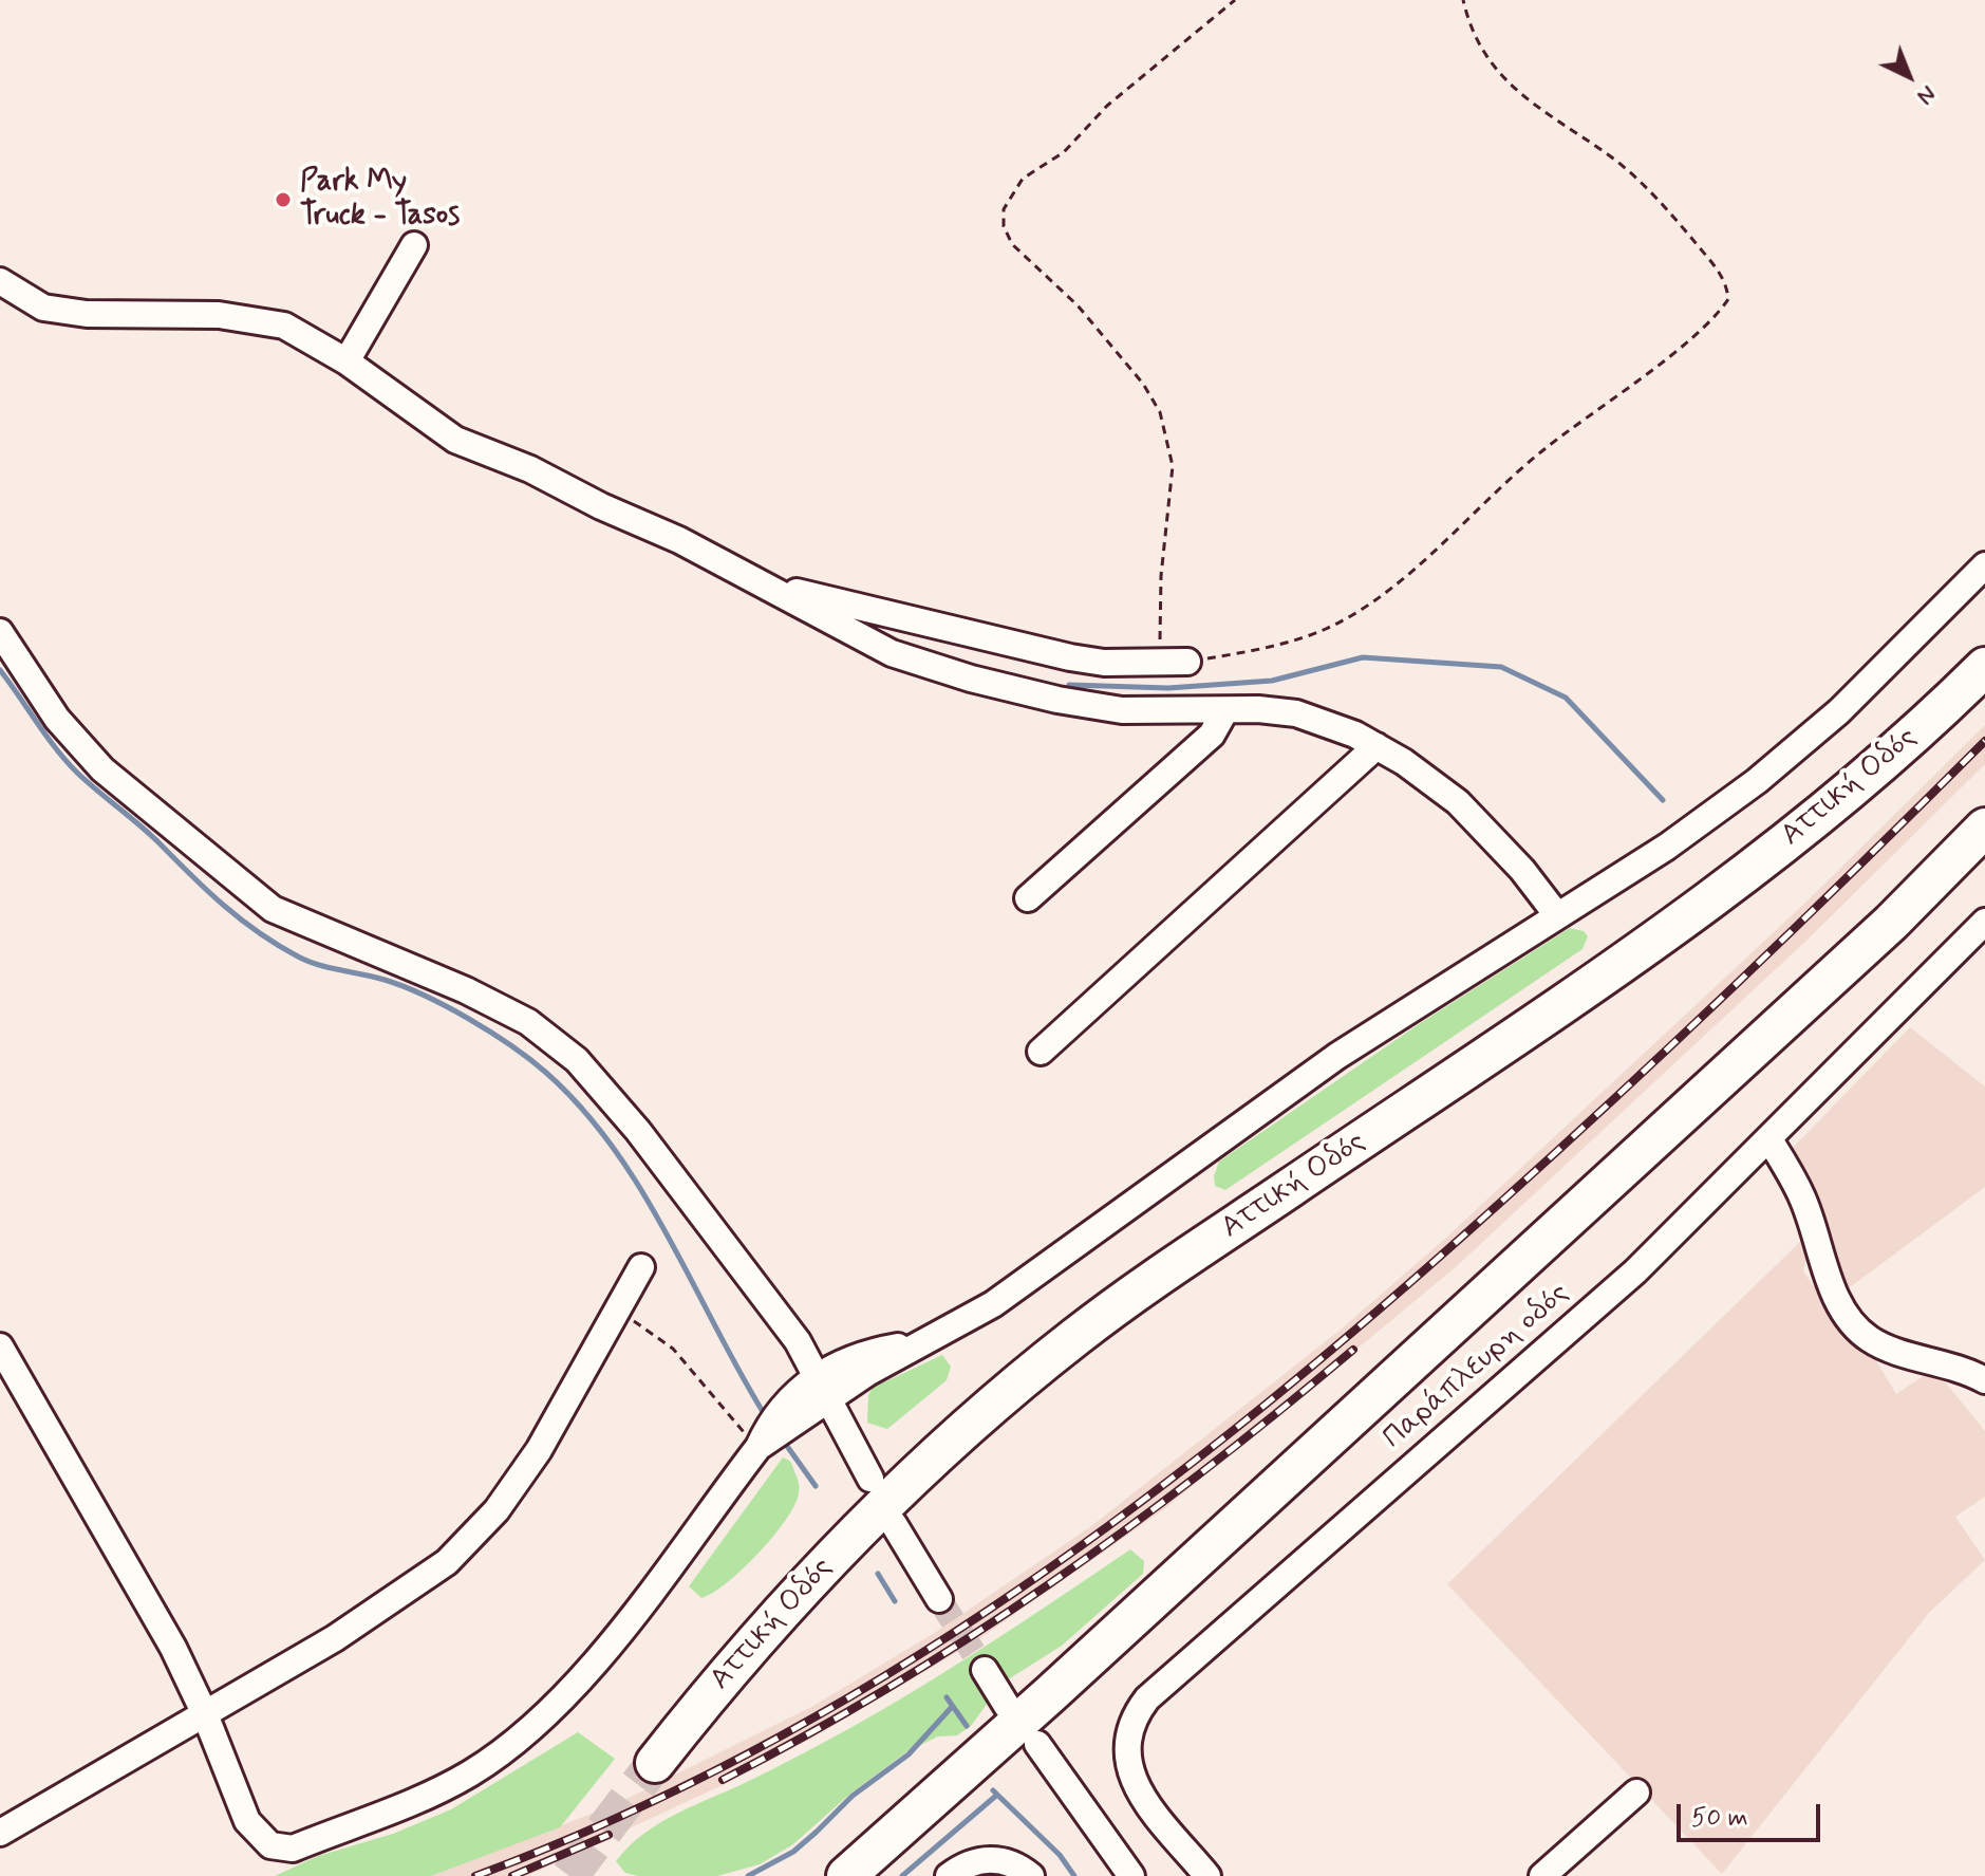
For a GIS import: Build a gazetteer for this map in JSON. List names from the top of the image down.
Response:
{
  "streets": {
    "highway": ["Αττική Οδός"],
    "street": ["Παράπλευρη οδός"]
  },
  "places": ["Park My Truck - Tasos"],
  "scale_bar": "50 m",
  "north": "bottom right"
}
